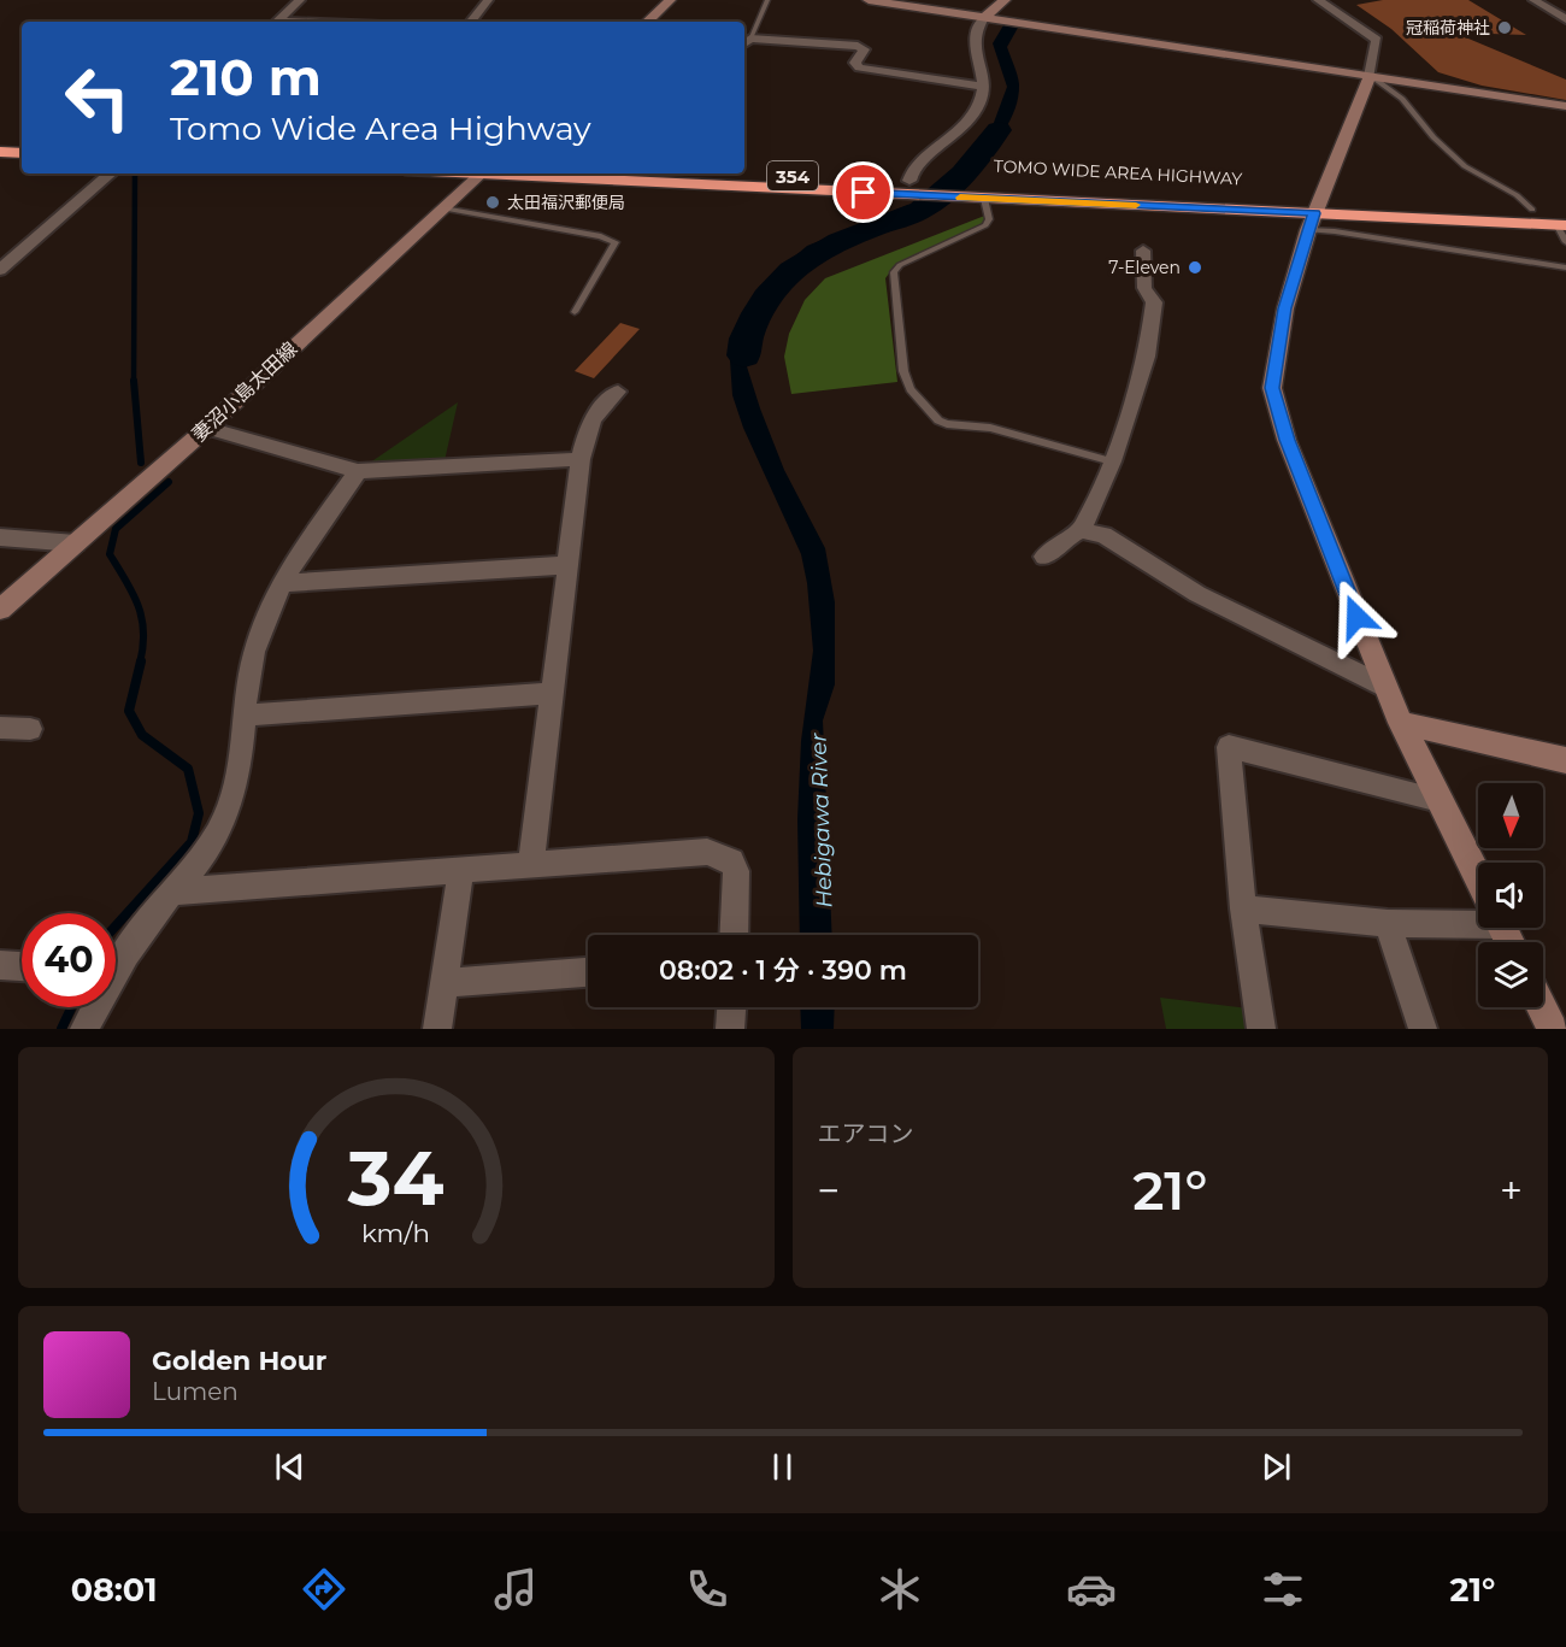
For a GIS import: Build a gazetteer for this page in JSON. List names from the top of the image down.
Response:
{
  "streets": {
    "highway": ["TOMO WIDE AREA HIGHWAY", "354"],
    "street": ["妻沼小島太田線"]
  },
  "water": ["Hebigawa River"],
  "places": ["冠稲荷神社", "太田福沢郵便局", "7-Eleven"],
  "north": "bottom",
  "page": {
    "turn": ["210 m", "Tomo Wide Area Highway"],
    "limit": "40",
    "trip": "08:02 · 1 分 · 390 m",
    "tile": "エアコン",
    "heat": ["−", "21°", "+"],
    "song": ["Golden Hour", "Lumen"],
    "tabs": ["08:01", "21°"],
    "gauge": ["34", "km/h"]
  }
}
